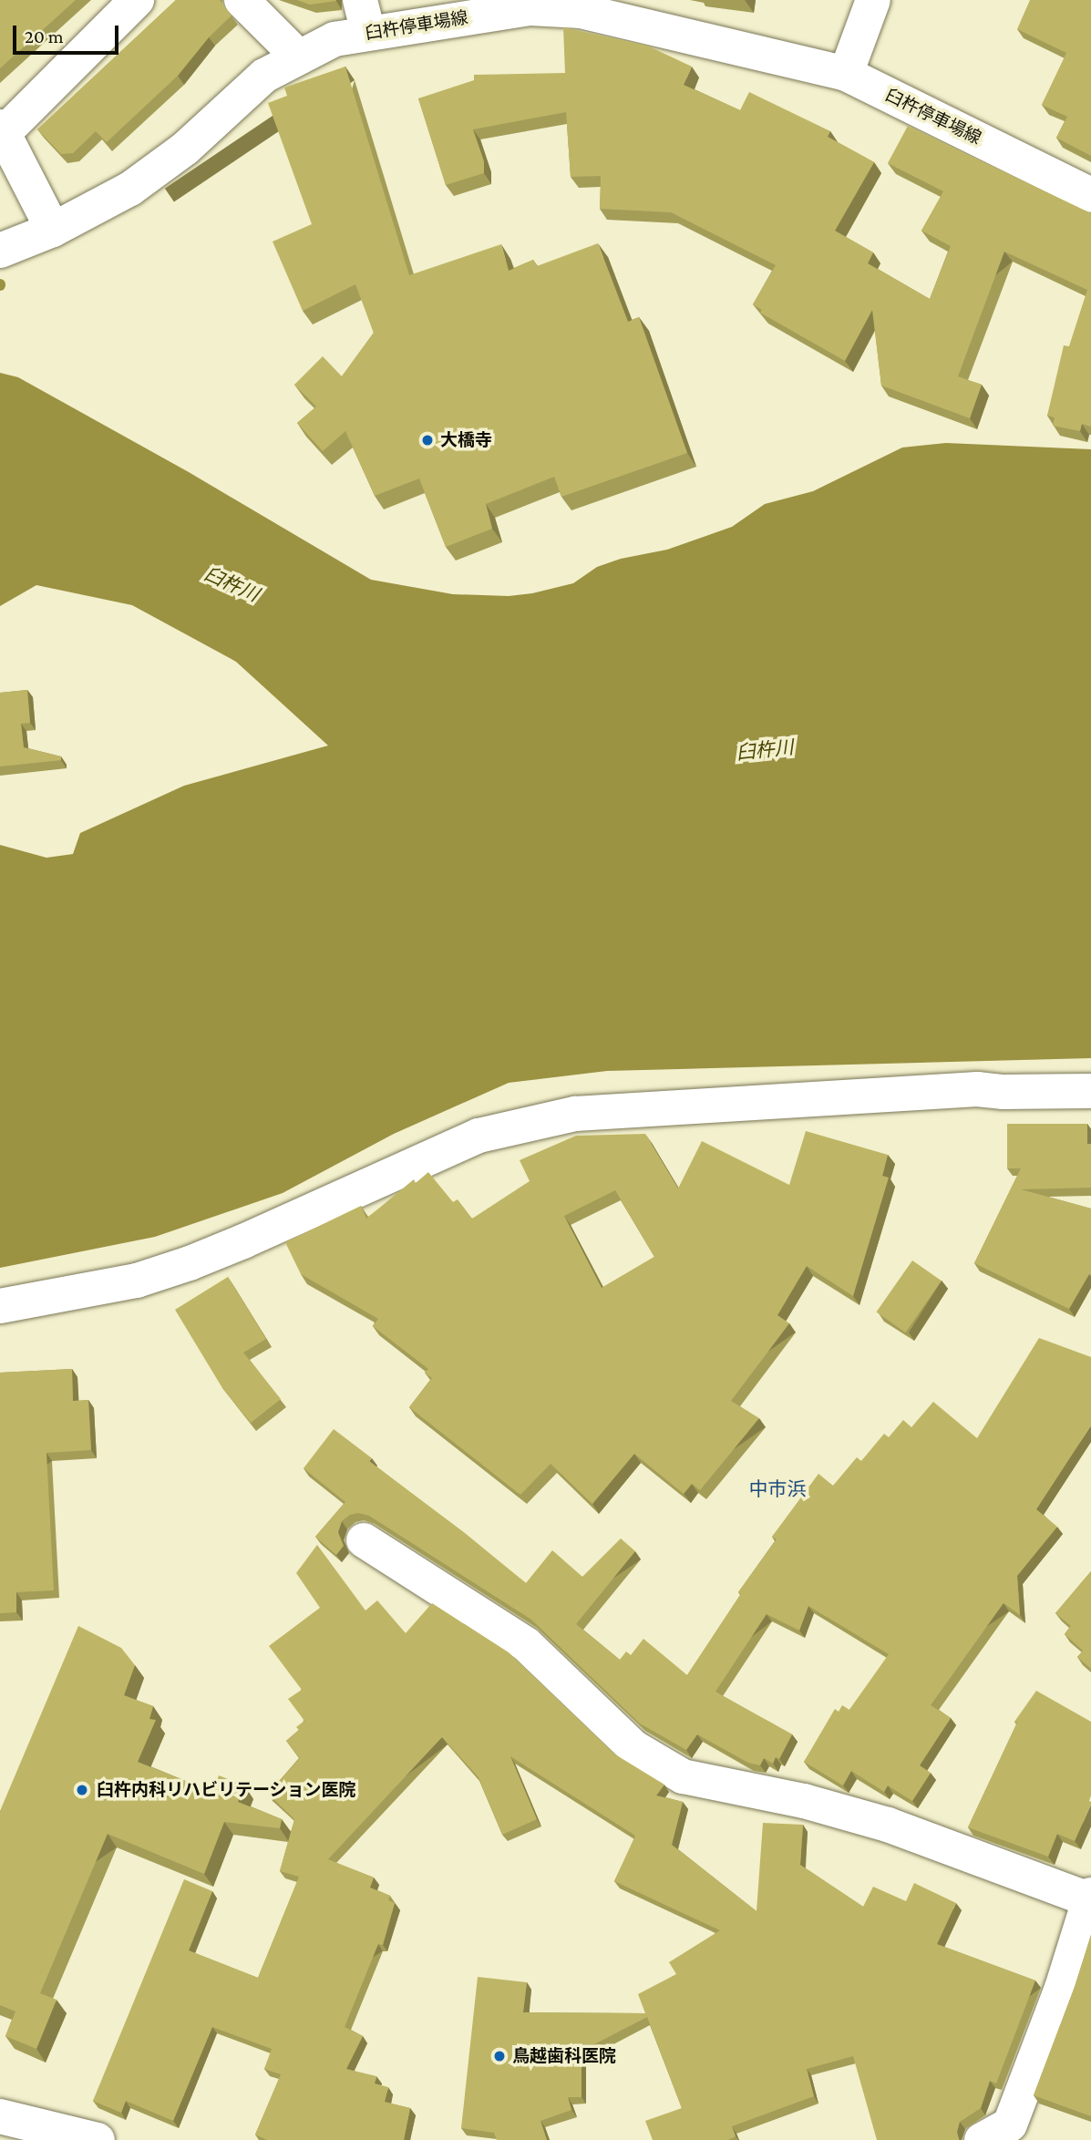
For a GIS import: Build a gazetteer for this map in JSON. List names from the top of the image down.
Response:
{
  "streets": {
    "street": ["臼杵停車場線"]
  },
  "districts": ["中市浜"],
  "water": ["臼杵川"],
  "places": ["大橋寺", "臼杵内科リハビリテーション医院", "鳥越歯科医院"],
  "scale_bar": "20 m"
}
